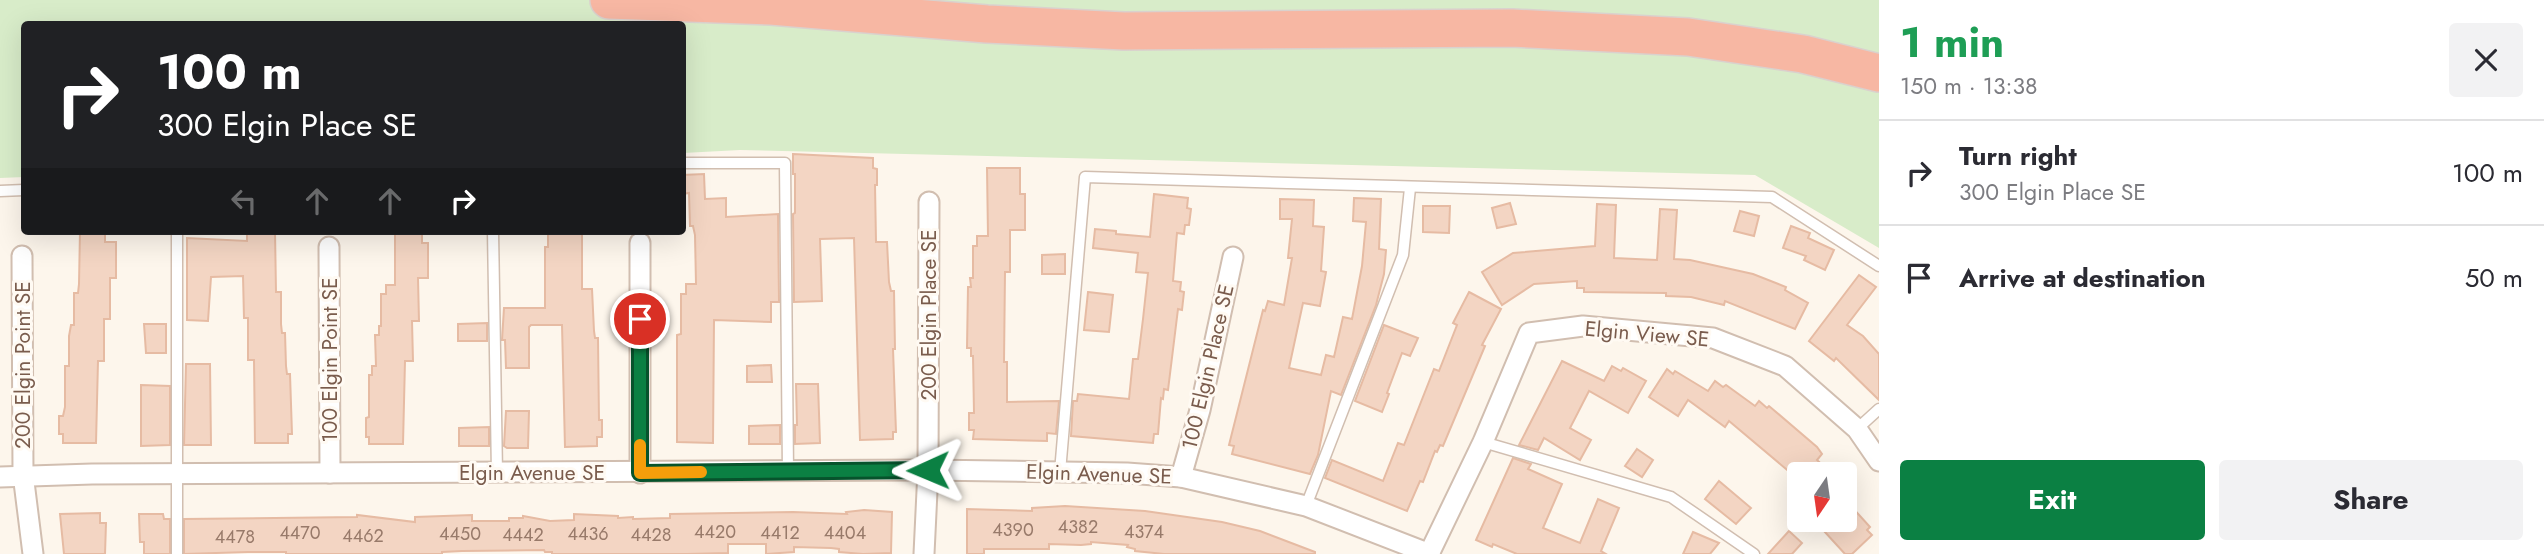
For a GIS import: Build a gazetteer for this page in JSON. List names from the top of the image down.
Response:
{
  "streets": {
    "street": [
      "200 Elgin Place SE",
      "Elgin View SE",
      "100 Elgin Point SE",
      "200 Elgin Point SE",
      "100 Elgin Place SE",
      "Elgin Avenue SE"
    ]
  },
  "crossings": [
    ["200 Elgin Place SE", "Elgin Avenue SE"],
    ["Elgin View SE", "Elgin Avenue SE"],
    ["100 Elgin Point SE", "Elgin Avenue SE"],
    ["200 Elgin Point SE", "Elgin Avenue SE"],
    ["100 Elgin Place SE", "Elgin Avenue SE"]
  ],
  "house_numbers": [
    "4382",
    "4390",
    "4420",
    "4374",
    "4470",
    "4412",
    "4404",
    "4450",
    "4436",
    "4442",
    "4428",
    "4462",
    "4478"
  ],
  "north": "bottom",
  "page": {
    "heading": ["1 min", "150 m · 13:38"],
    "turn": ["100 m", "300 Elgin Place SE"],
    "list": [
      {
        "name": "Turn right",
        "note": "300 Elgin Place SE",
        "value": "100 m"
      },
      {
        "name": "Arrive at destination",
        "value": "50 m"
      }
    ],
    "buttons": ["Exit", "Share"]
  }
}
